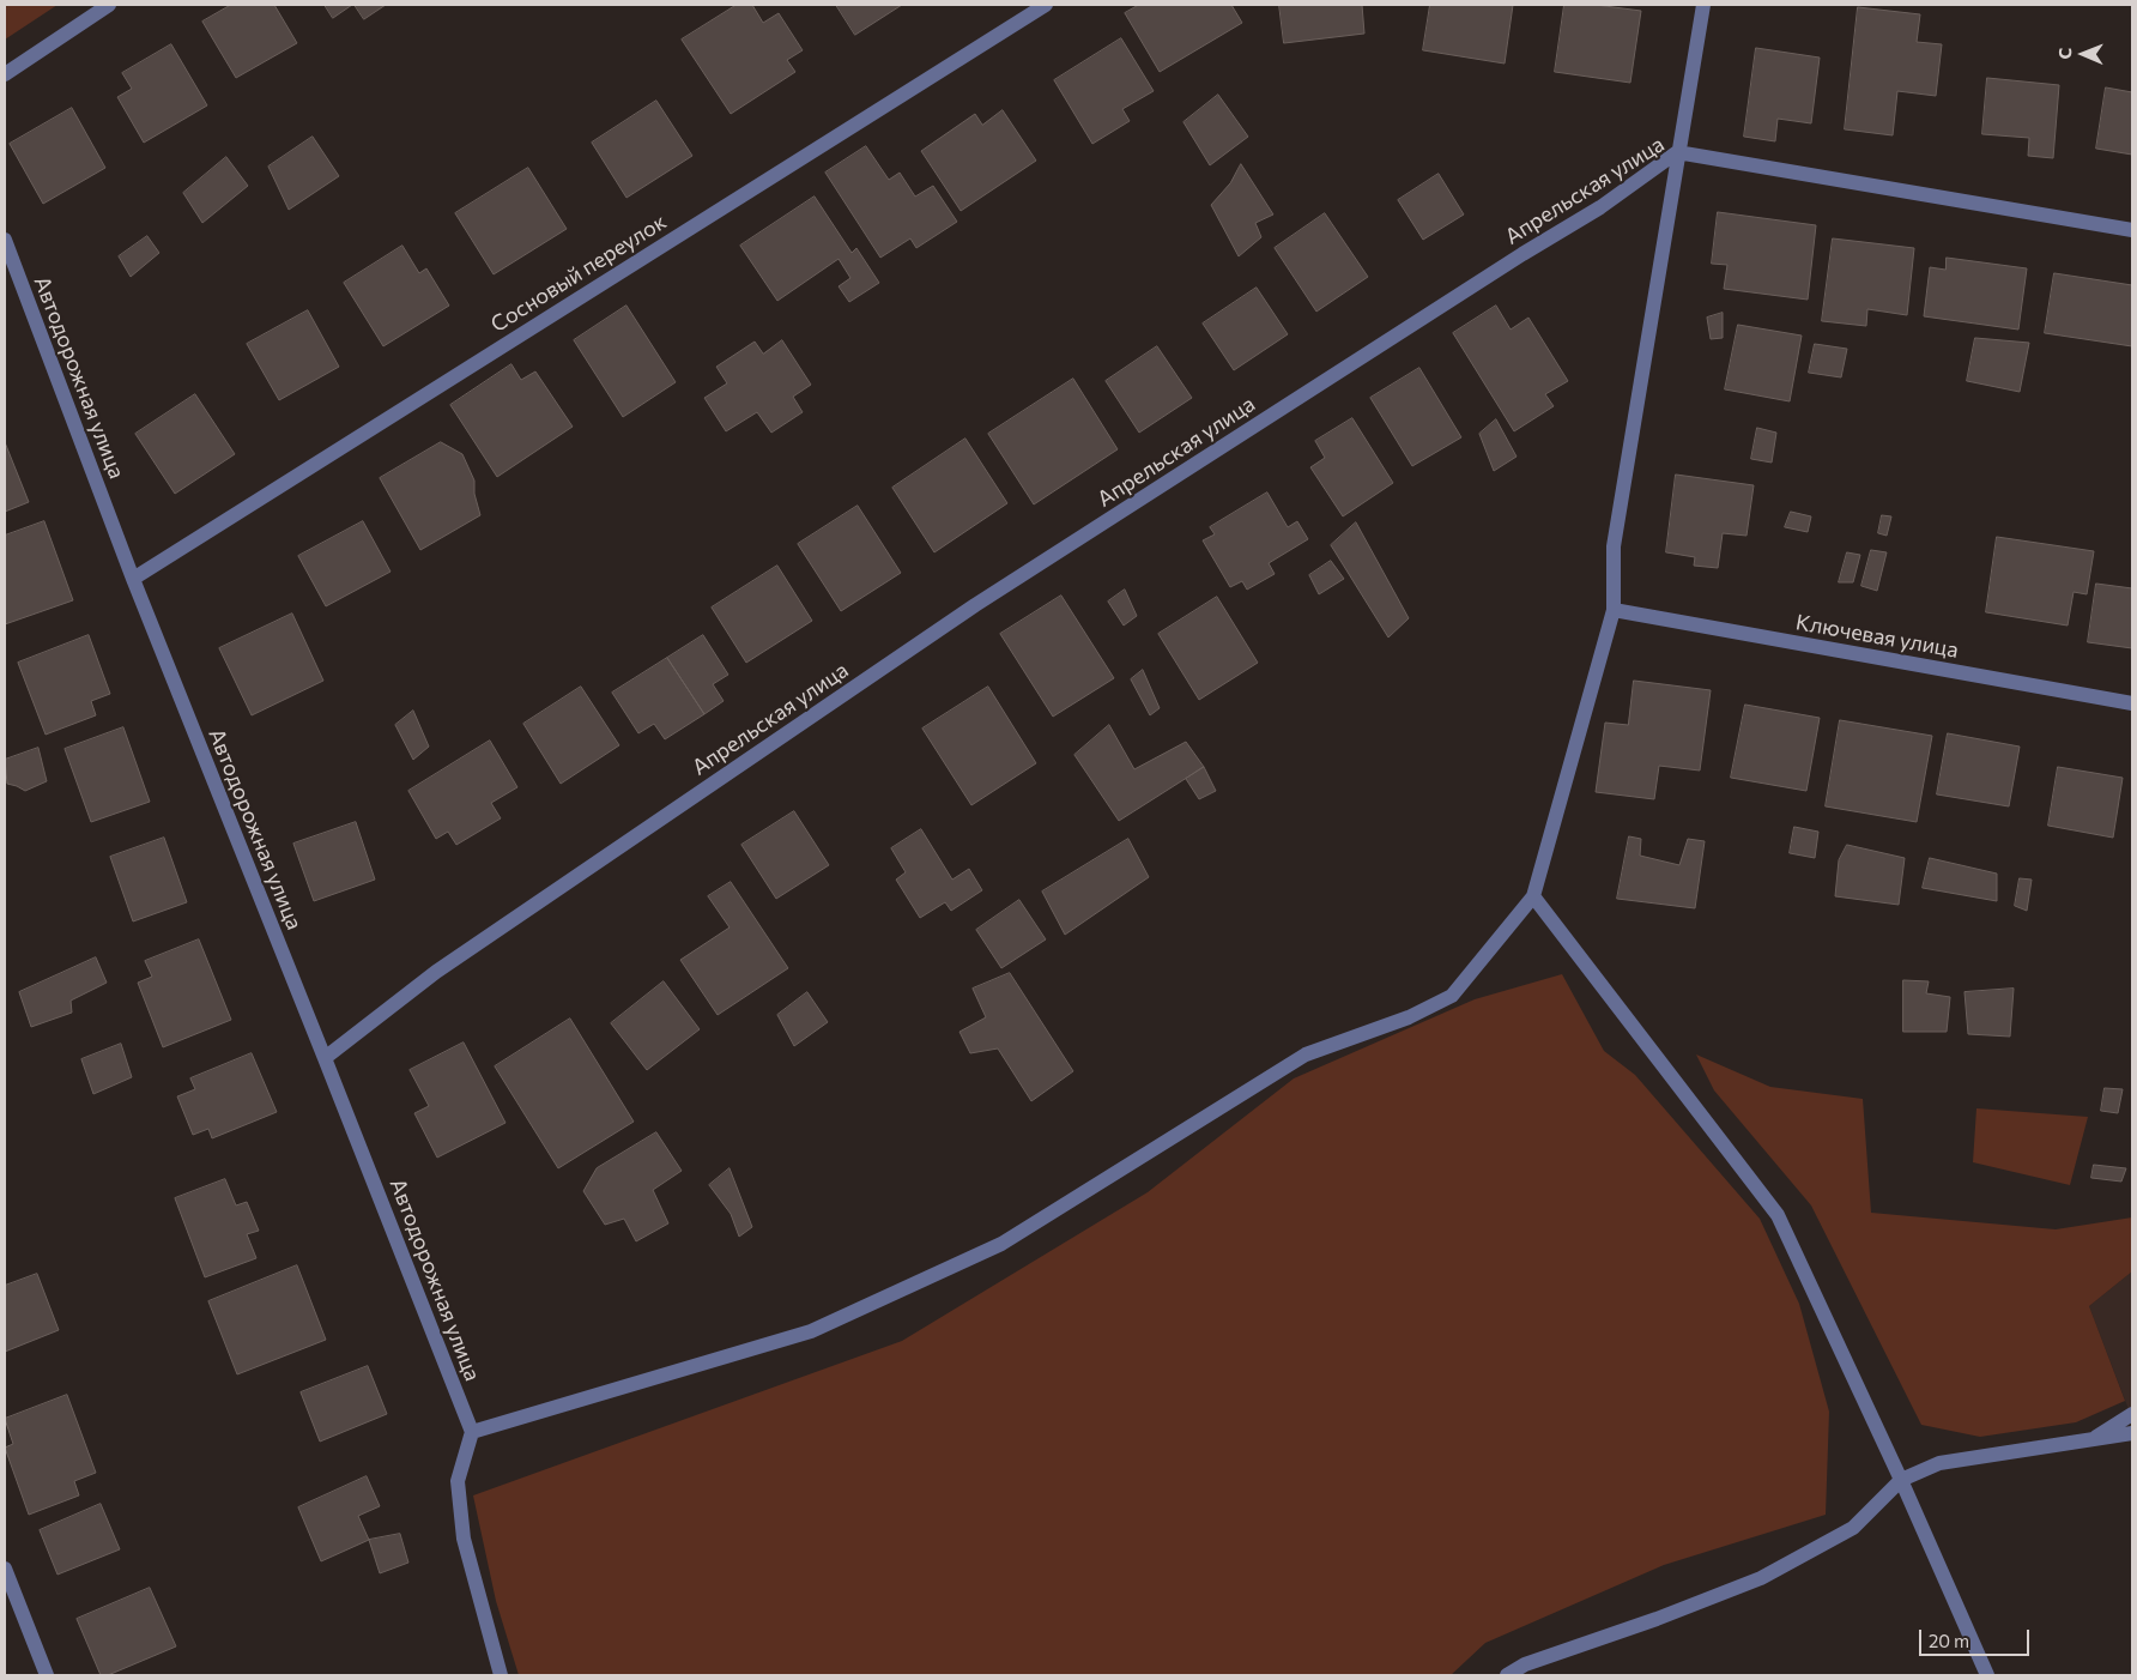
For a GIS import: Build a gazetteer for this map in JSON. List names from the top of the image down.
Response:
{
  "streets": {
    "street": [
      "Апрельская улица",
      "Сосновый переулок",
      "Автодорожная улица",
      "Ключевая улица"
    ]
  },
  "crossings": [
    ["Апрельская улица", "Автодорожная улица"],
    ["Сосновый переулок", "Автодорожная улица"]
  ],
  "scale_bar": "20 m",
  "north": "left"
}
